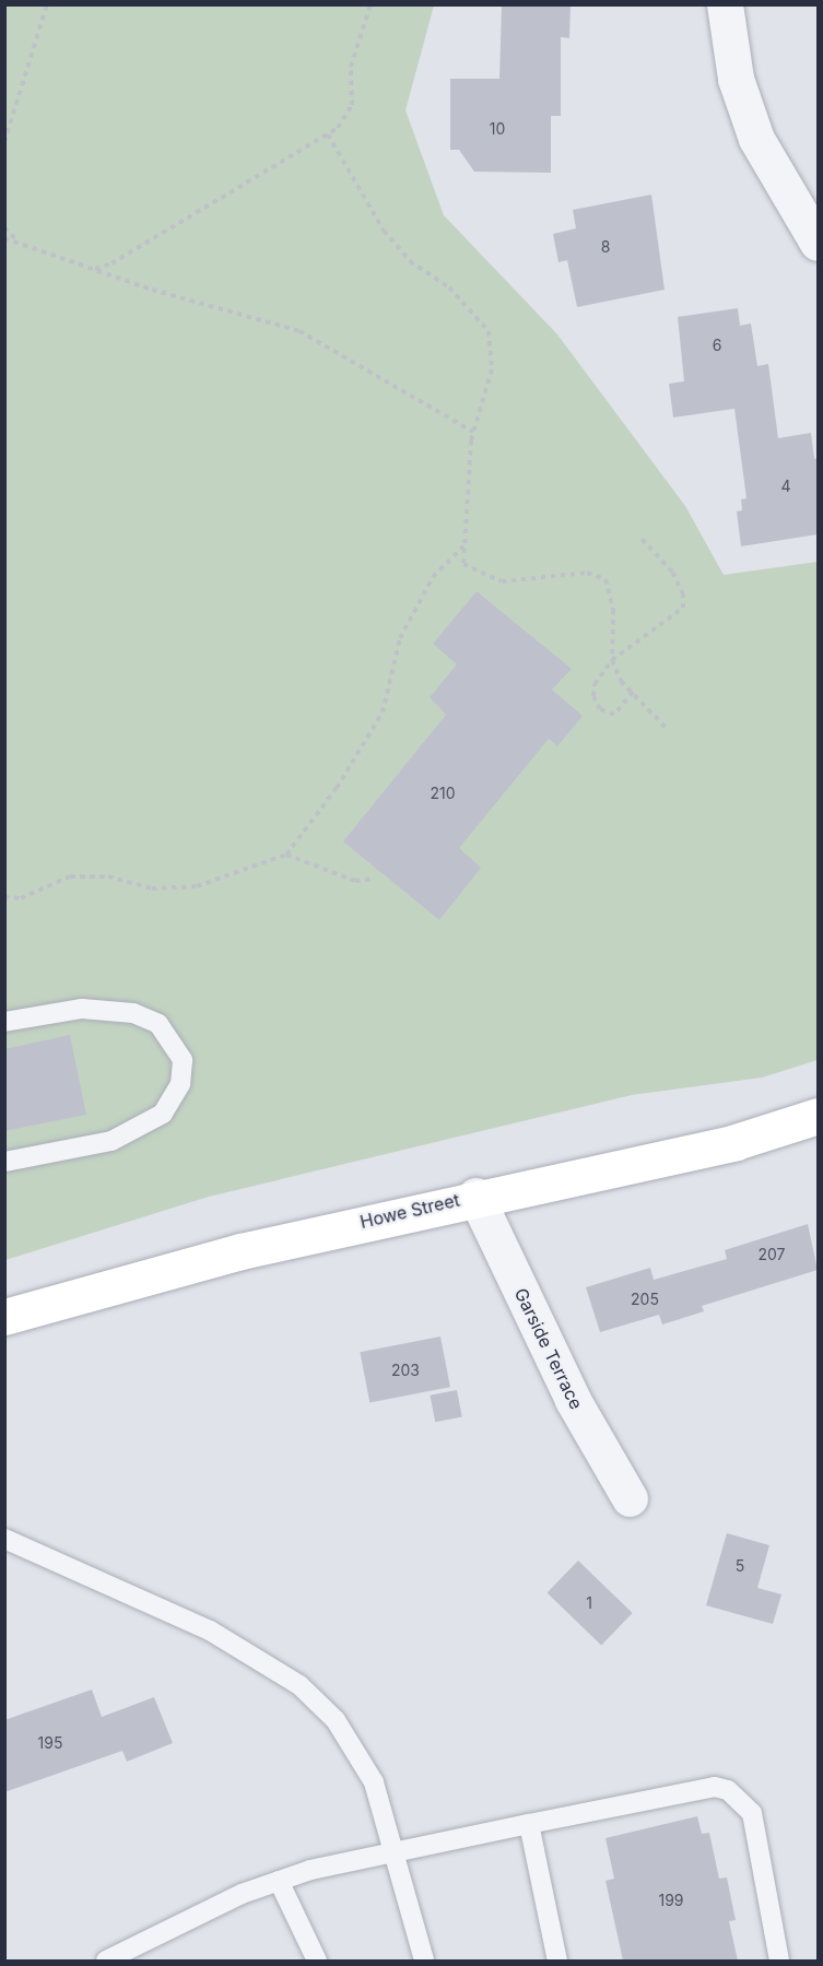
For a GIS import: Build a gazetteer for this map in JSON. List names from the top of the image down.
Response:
{
  "streets": {
    "main road": ["Howe Street"],
    "street": ["Garside Terrace"]
  },
  "crossings": [
    ["Howe Street", "Garside Terrace"]
  ],
  "house_numbers": [
    "10",
    "8",
    "6",
    "4",
    "210",
    "207",
    "205",
    "203",
    "5",
    "1",
    "195",
    "199"
  ]
}
